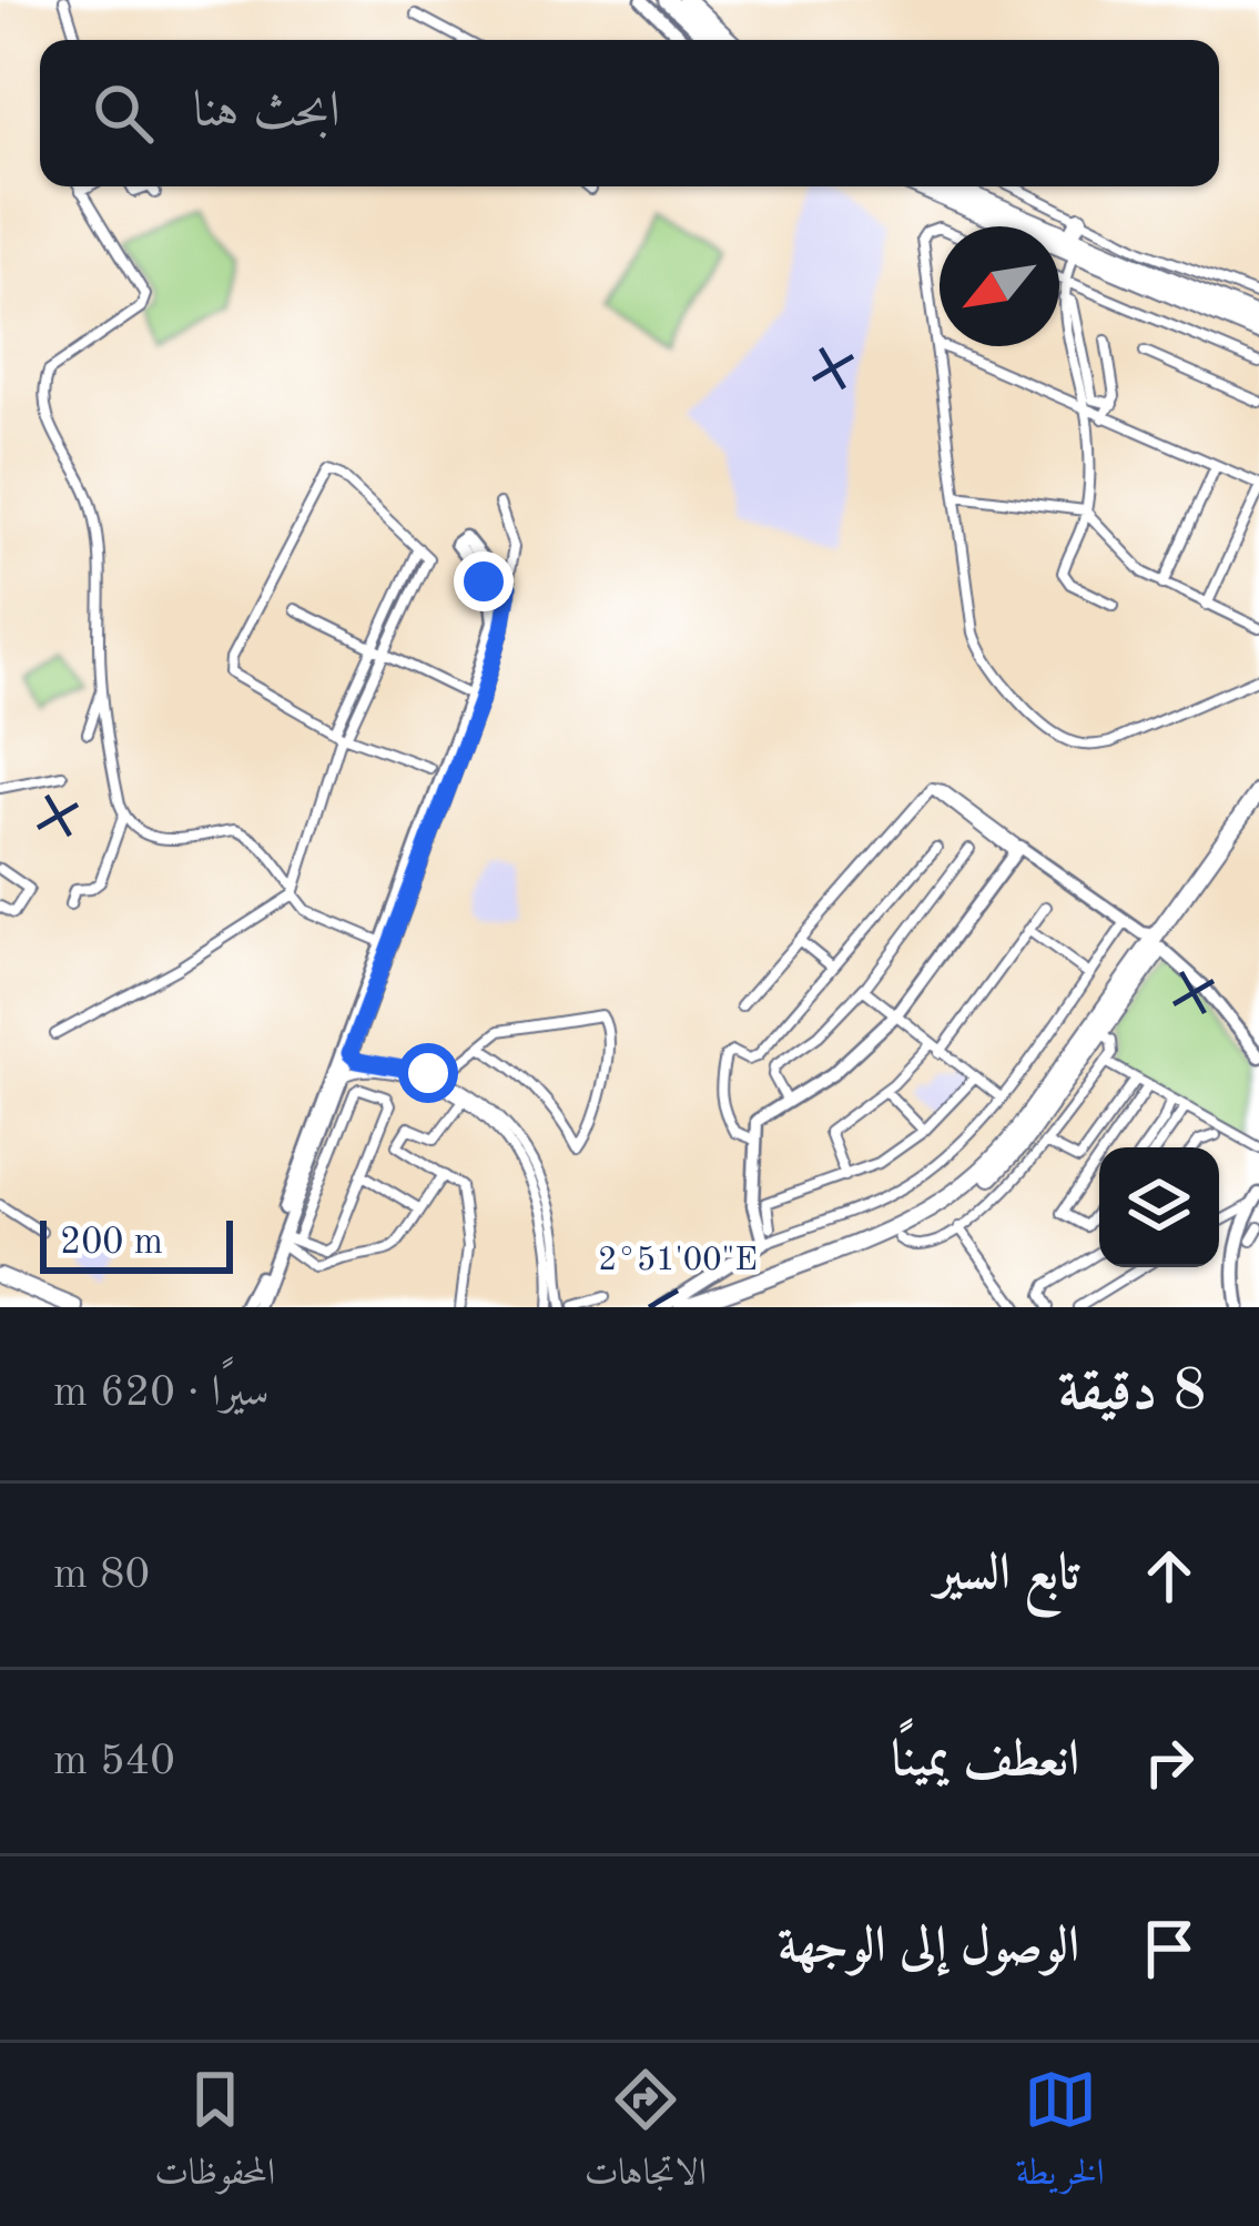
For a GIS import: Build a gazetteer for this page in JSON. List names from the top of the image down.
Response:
{
  "scale_bar": "200 m",
  "north": "bottom left",
  "page": {
    "search": "ابحث هنا",
    "scale": "200 m",
    "heading": ["8 دقيقة", "سيرًا · 620 m"],
    "list": [
      ["تابع السير", "80 m"],
      ["انعطف يمينًا", "540 m"],
      "الوصول إلى الوجهة"
    ],
    "nav": ["الخريطة", "الاتجاهات", "المحفوظات"]
  },
  "coordinates": ["2°51'00\"E"]
}
